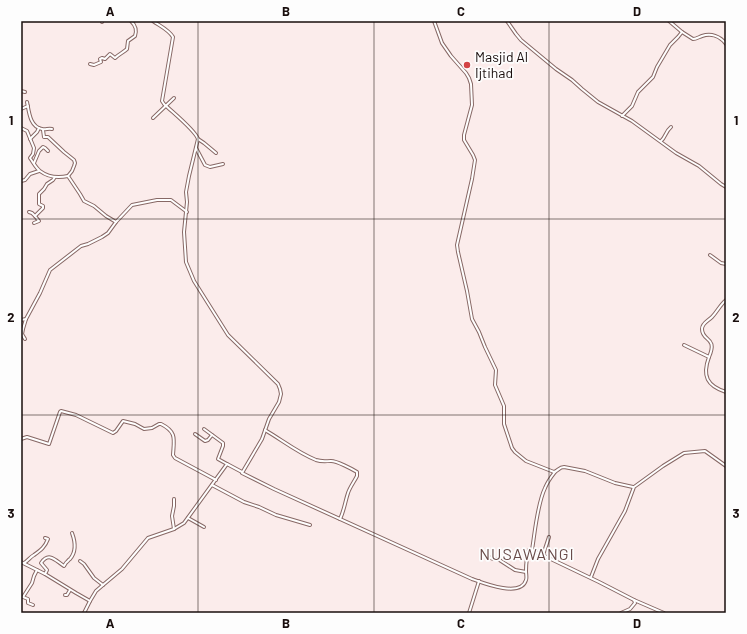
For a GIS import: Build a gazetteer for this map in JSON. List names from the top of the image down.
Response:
{
  "districts": ["NUSAWANGI"],
  "places": ["Masjid Al Ijtihad"],
  "grid": {
    "columns": [
      "A",
      "B",
      "C",
      "D"
    ],
    "rows": ["1", "2", "3"]
  }
}
